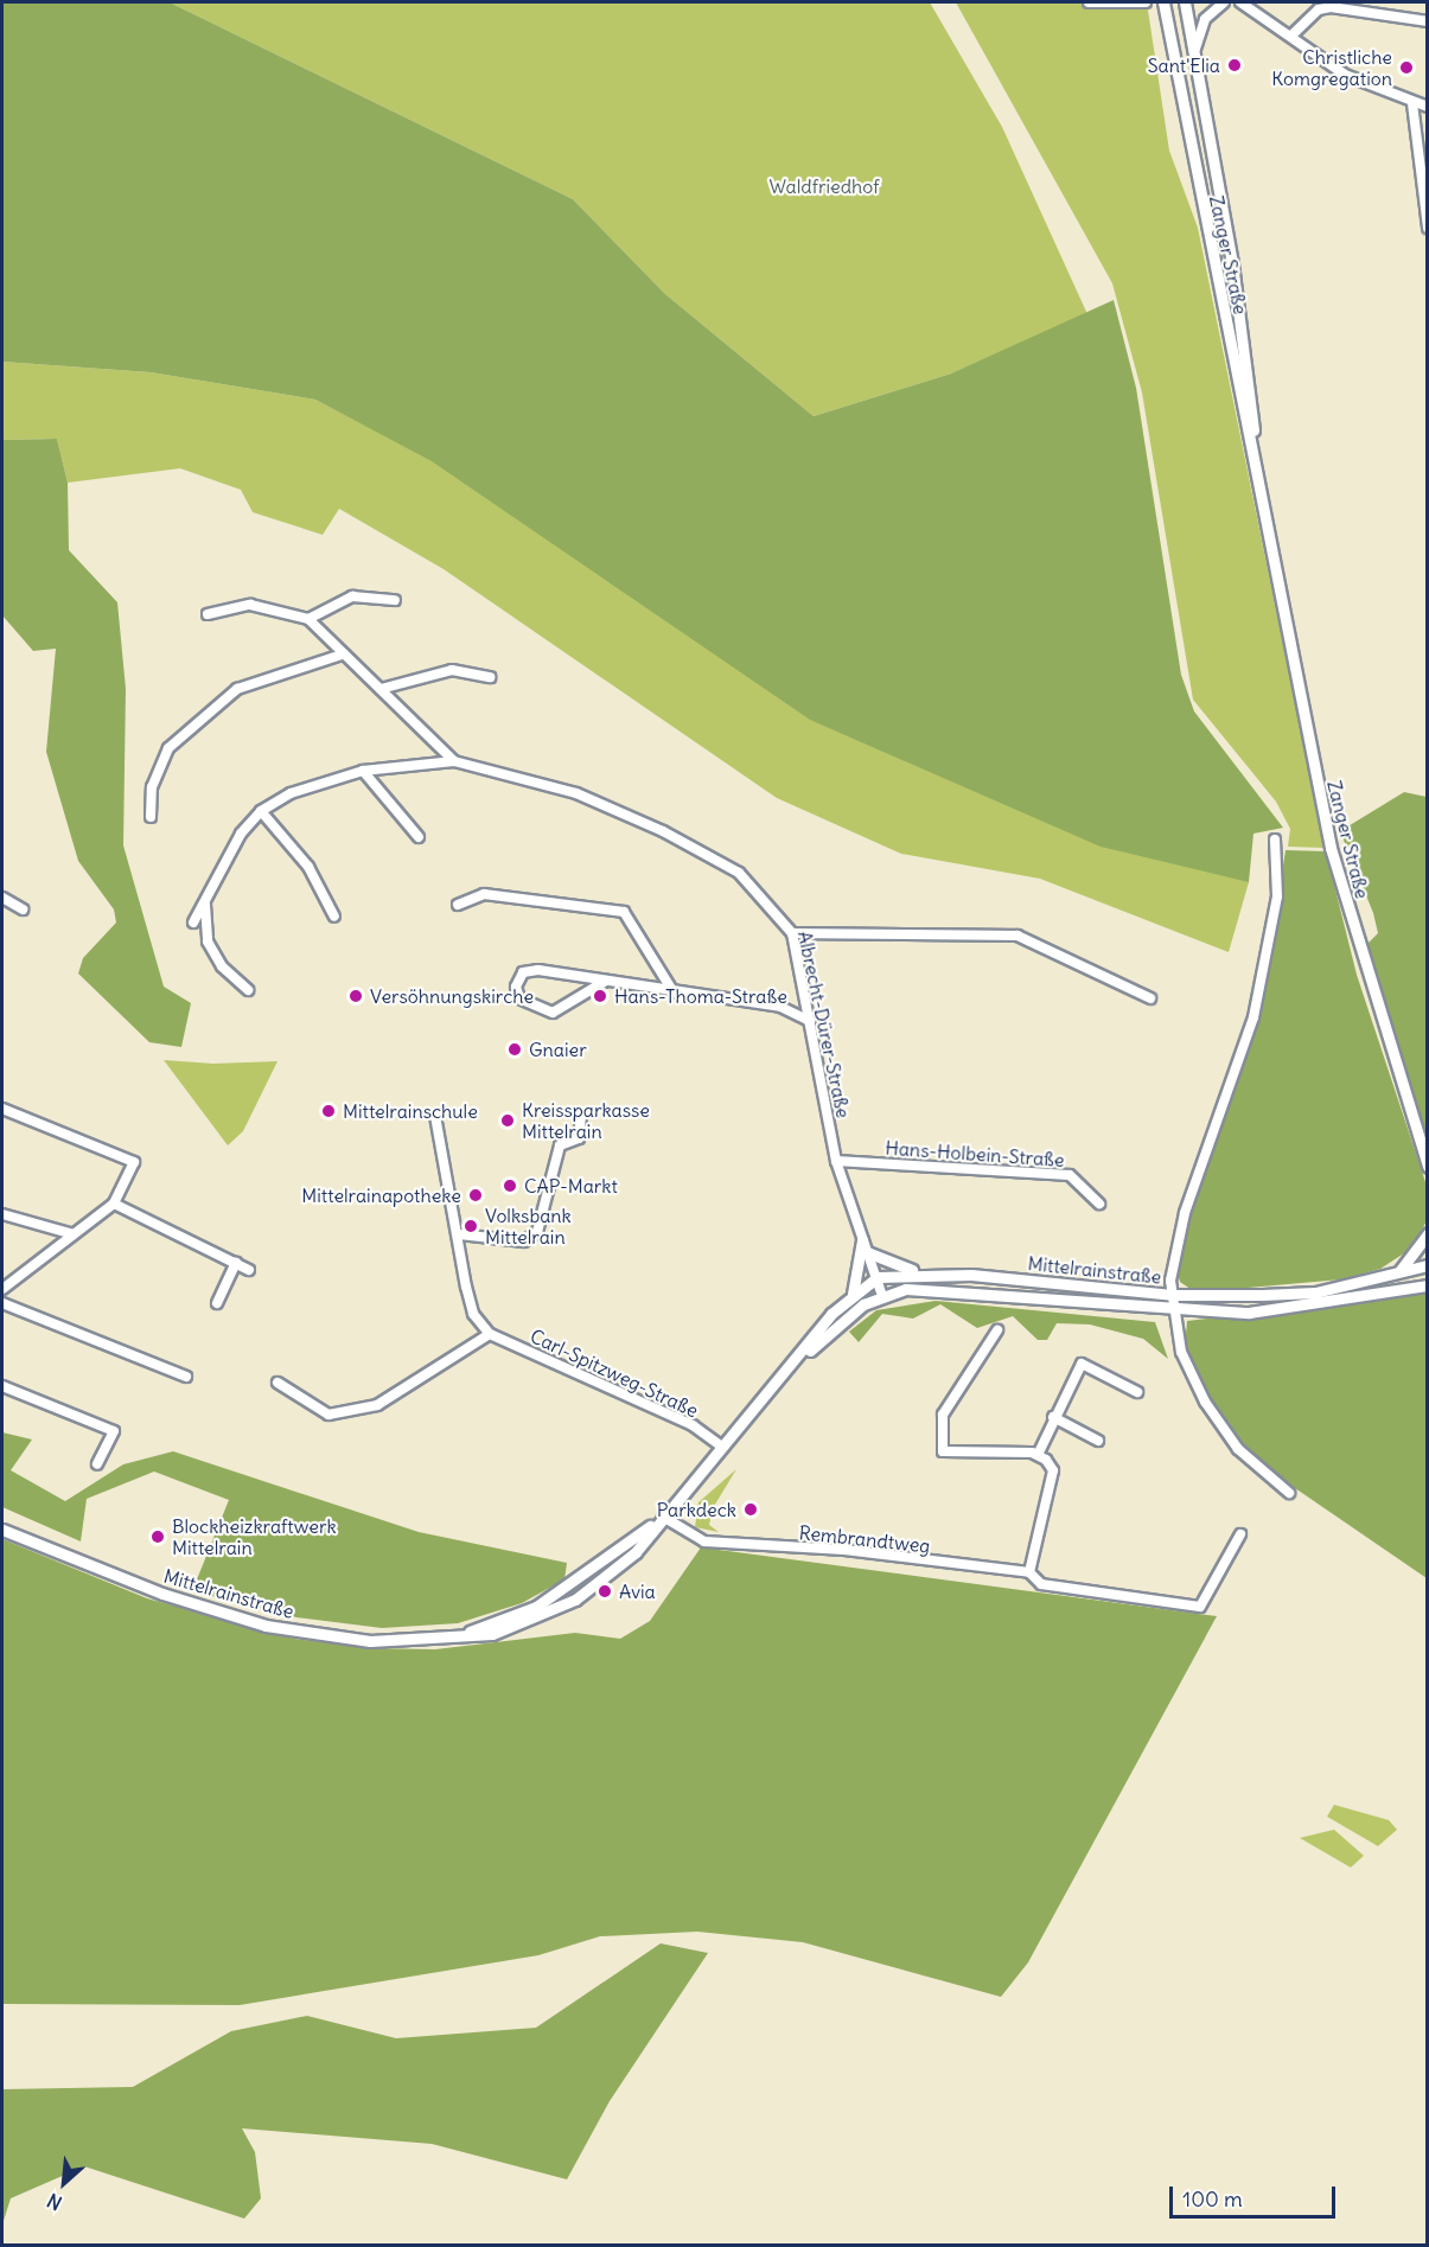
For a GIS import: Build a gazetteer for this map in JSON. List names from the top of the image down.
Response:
{
  "streets": {
    "street": [
      "Zanger Straße",
      "Albrecht-Dürer-Straße",
      "Hans-Holbein-Straße",
      "Mittelrainstraße",
      "Carl-Spitzweg-Straße",
      "Rembrandtweg"
    ]
  },
  "crossings": [
    ["Albrecht-Dürer-Straße", "Hans-Holbein-Straße"],
    ["Albrecht-Dürer-Straße", "Mittelrainstraße"],
    ["Mittelrainstraße", "Carl-Spitzweg-Straße"],
    ["Mittelrainstraße", "Rembrandtweg"]
  ],
  "parks": ["Waldfriedhof"],
  "places": [
    "Sant'Elia",
    "Christliche Komgregation",
    "Versöhnungskirche",
    "Hans-Thoma-Straße",
    "Gnaier",
    "Mittelrainschule",
    "Kreissparkasse Mittelrain",
    "CAP-Markt",
    "Mittelrainapotheke",
    "Volksbank Mittelrain",
    "Parkdeck",
    "Blockheizkraftwerk Mittelrain",
    "Avia"
  ],
  "scale_bar": "100 m",
  "north": "bottom left"
}
